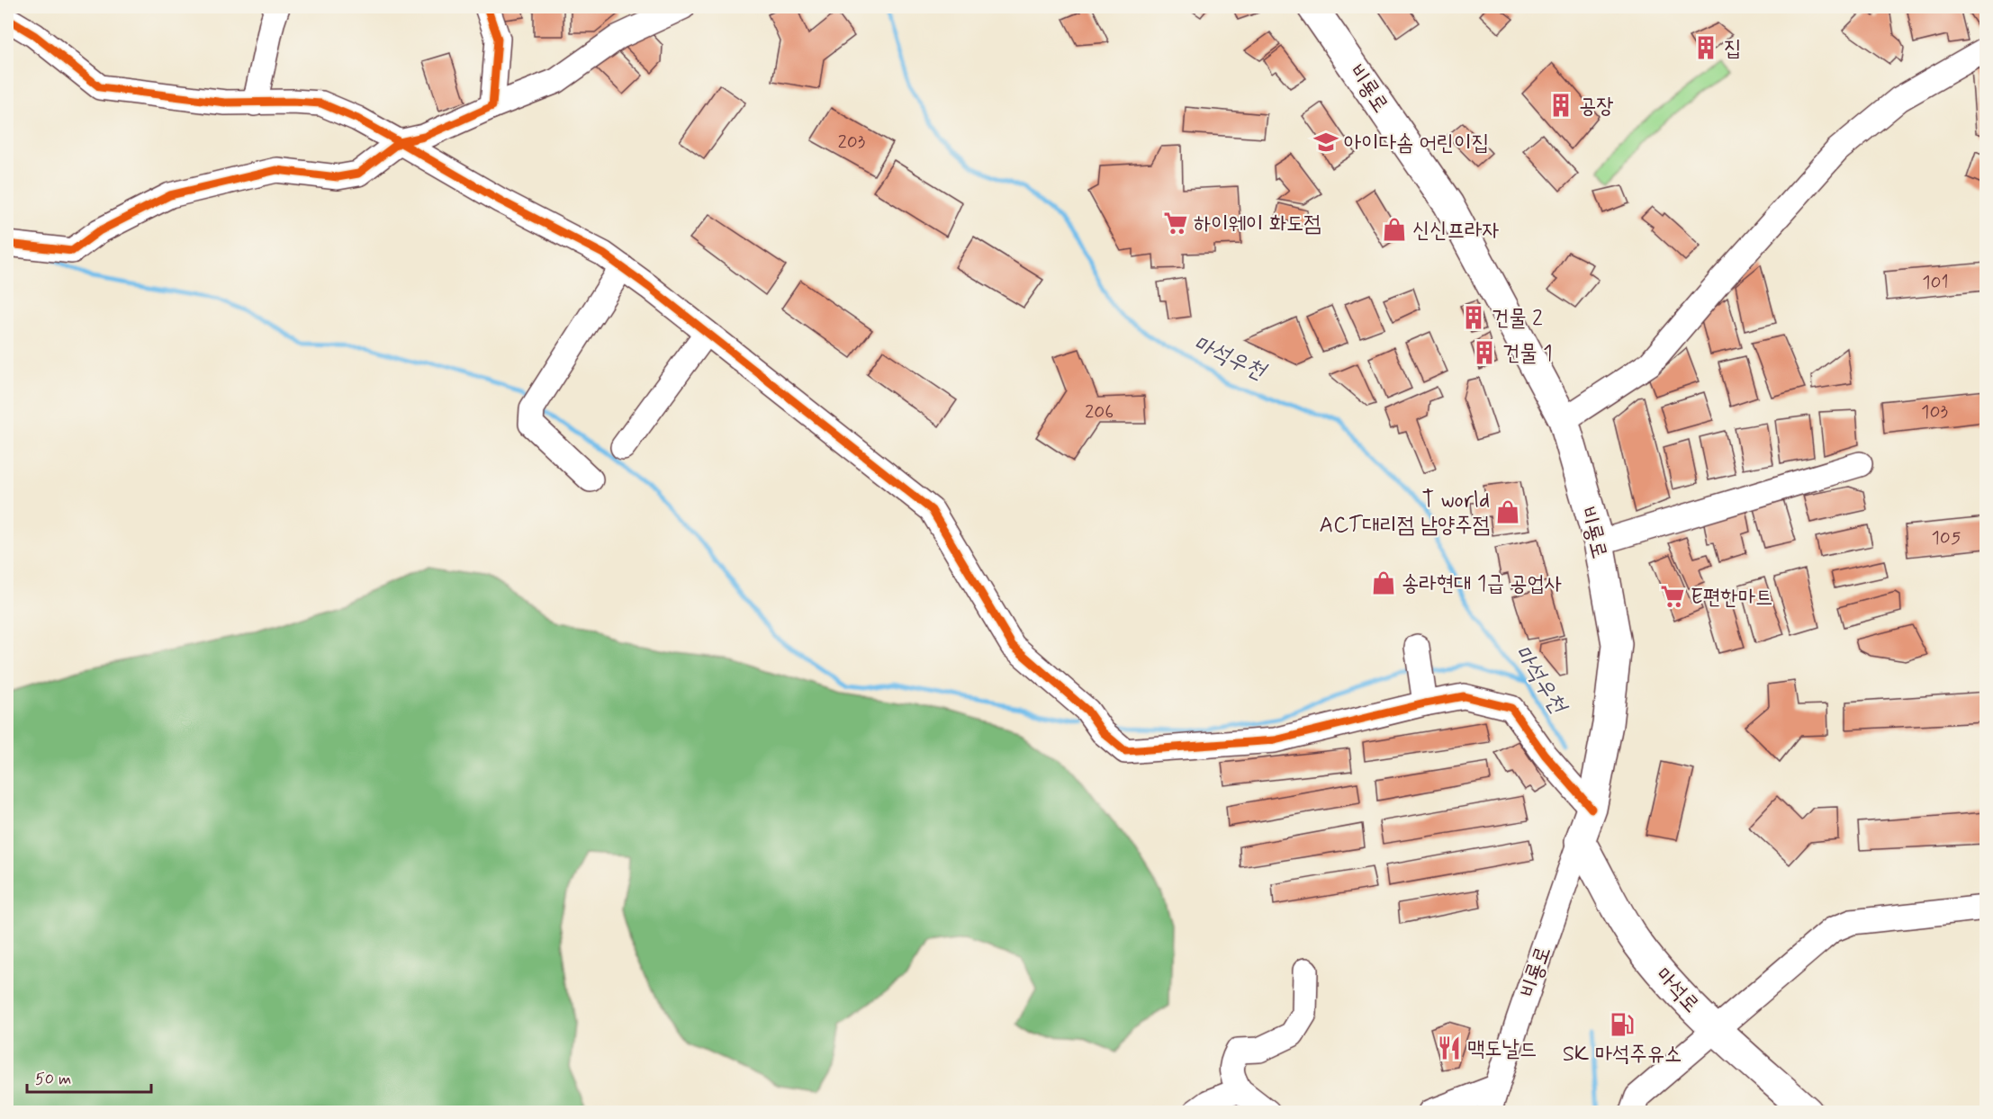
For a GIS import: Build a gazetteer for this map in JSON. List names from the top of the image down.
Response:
{
  "streets": {
    "main road": ["비룡로", "마석로"]
  },
  "crossings": [
    ["비룡로", "마석로"]
  ],
  "water": ["마석우천"],
  "places": {
    "building": [
      "집",
      "공장",
      "건물 2",
      "건물 1"
    ],
    "school or university": ["아이다솜 어린이집"],
    "supermarket": ["하이웨이 화도점", "E편한마트"],
    "shop": ["신신프라자", "T world ACT대리점 남양주점", "송라현대 1급 공업사"],
    "fuel station": ["SK 마석주유소"],
    "restaurant": ["맥도날드"]
  },
  "house_numbers": [
    "203",
    "101",
    "206",
    "103",
    "105"
  ],
  "scale_bar": "50 m"
}
